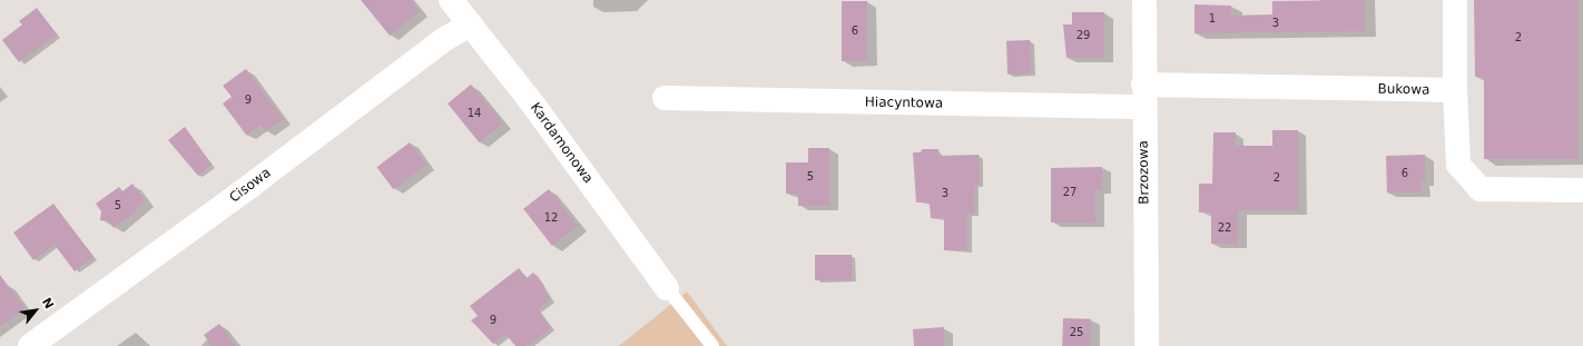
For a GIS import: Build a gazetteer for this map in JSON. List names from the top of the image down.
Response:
{
  "streets": {
    "street": [
      "Bukowa",
      "Hiacyntowa",
      "Kardamonowa",
      "Brzozowa",
      "Cisowa"
    ]
  },
  "crossings": [
    ["Bukowa", "Hiacyntowa"],
    ["Bukowa", "Brzozowa"],
    ["Hiacyntowa", "Brzozowa"],
    ["Kardamonowa", "Cisowa"]
  ],
  "house_numbers": [
    "1",
    "3",
    "6",
    "29",
    "2",
    "9",
    "14",
    "6",
    "5",
    "2",
    "27",
    "3",
    "5",
    "12",
    "22",
    "9",
    "25"
  ],
  "north": "top right"
}
